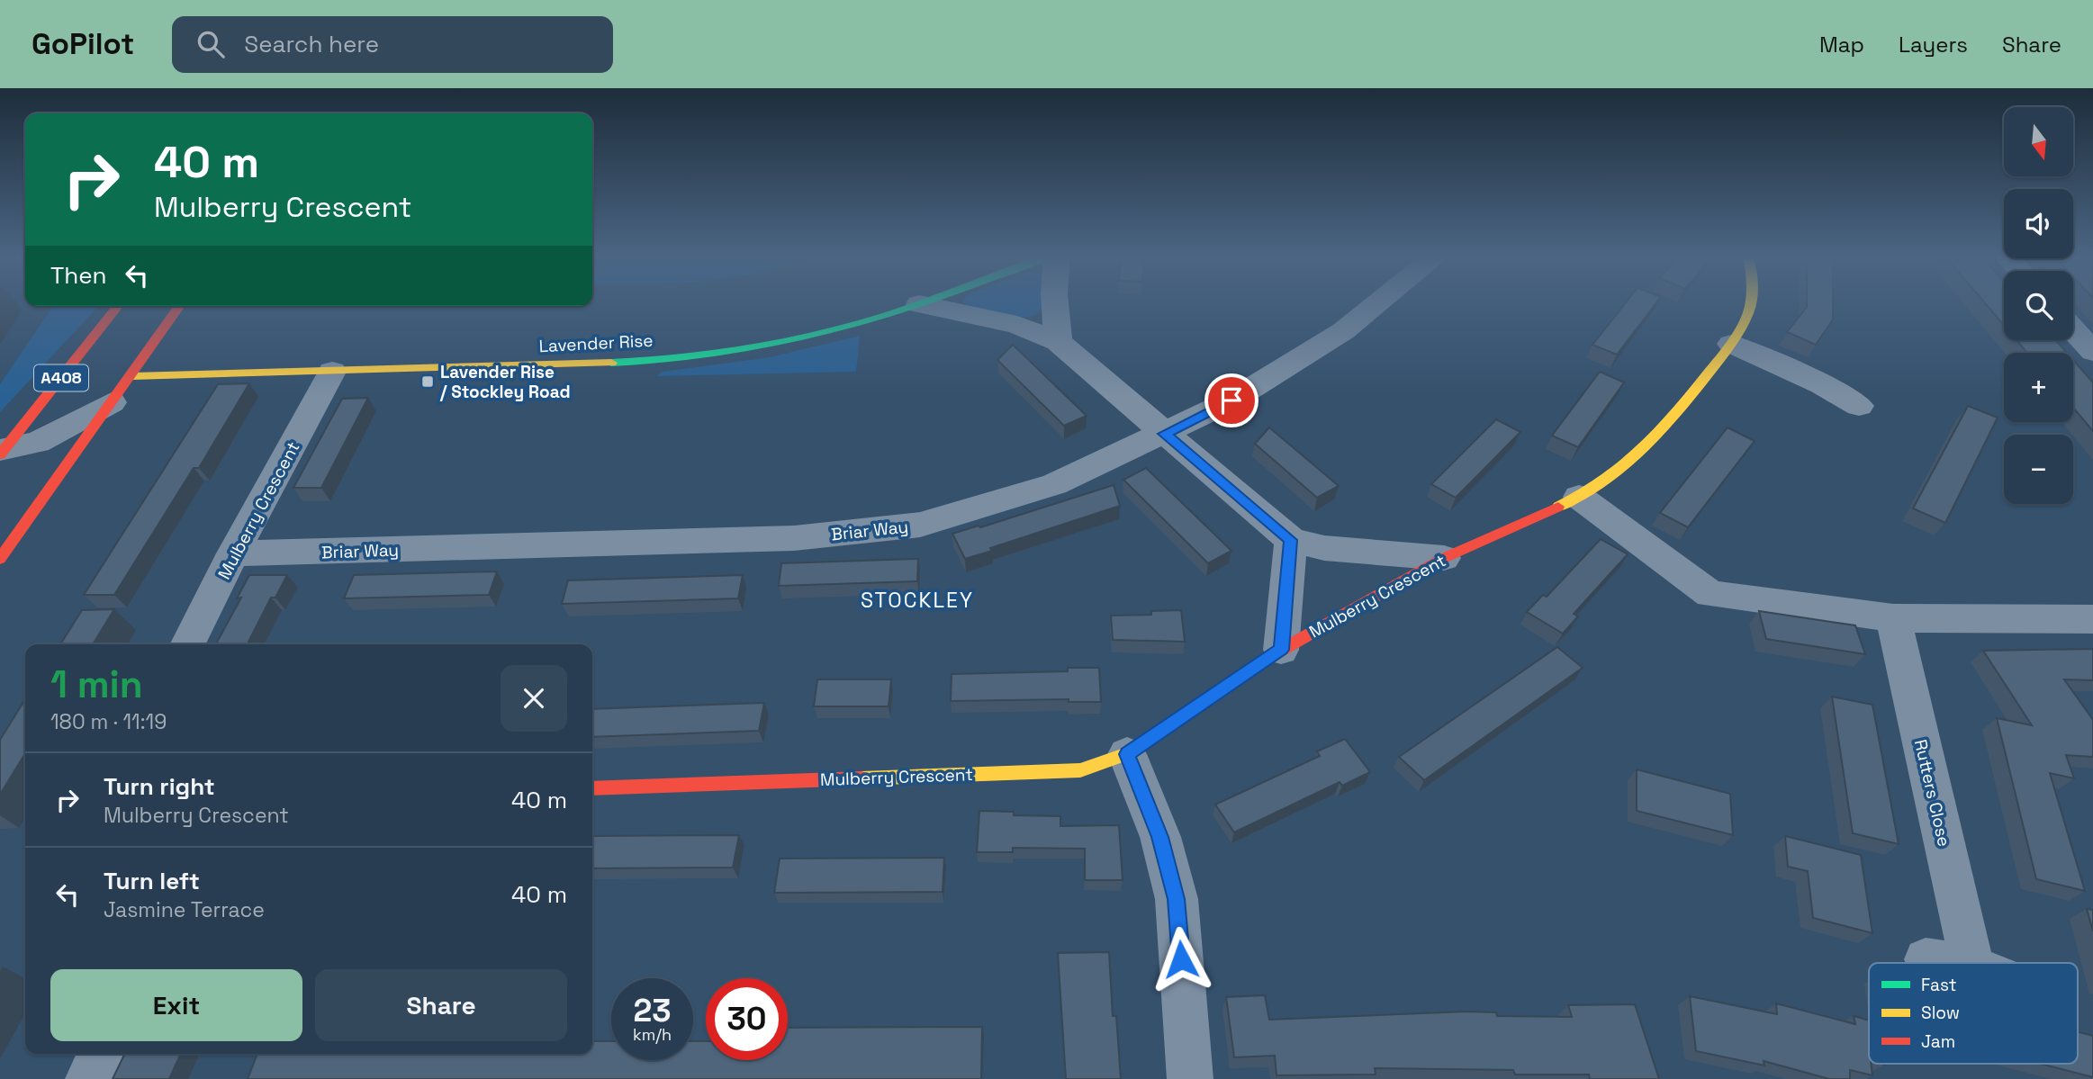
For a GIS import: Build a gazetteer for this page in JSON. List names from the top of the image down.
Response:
{
  "streets": {
    "street": [
      "Lavender Rise",
      "A408",
      "Mulberry Crescent",
      "Briar Way",
      "Rutters Close"
    ]
  },
  "crossings": [
    ["Lavender Rise", "A408"],
    ["Lavender Rise", "Mulberry Crescent"],
    ["Mulberry Crescent", "Briar Way"]
  ],
  "districts": ["STOCKLEY"],
  "places": {
    "transit": ["Lavender Rise / Stockley Road"]
  },
  "legend": ["Fast", "Slow", "Jam"],
  "north": "bottom",
  "page": {
    "header": "GoPilot",
    "search": "Search here",
    "nav": ["Map", "Layers", "Share"],
    "map_buttons": ["+", "−"],
    "turn": ["40 m", "Mulberry Crescent"],
    "then": "Then",
    "heading": ["1 min", "180 m · 11:19"],
    "list": [
      {
        "name": "Turn right",
        "note": "Mulberry Crescent",
        "value": "40 m"
      },
      {
        "name": "Turn left",
        "note": "Jasmine Terrace",
        "value": "40 m"
      }
    ],
    "buttons": ["Exit", "Share"],
    "speed": "23 km/h",
    "limit": "30"
  }
}
